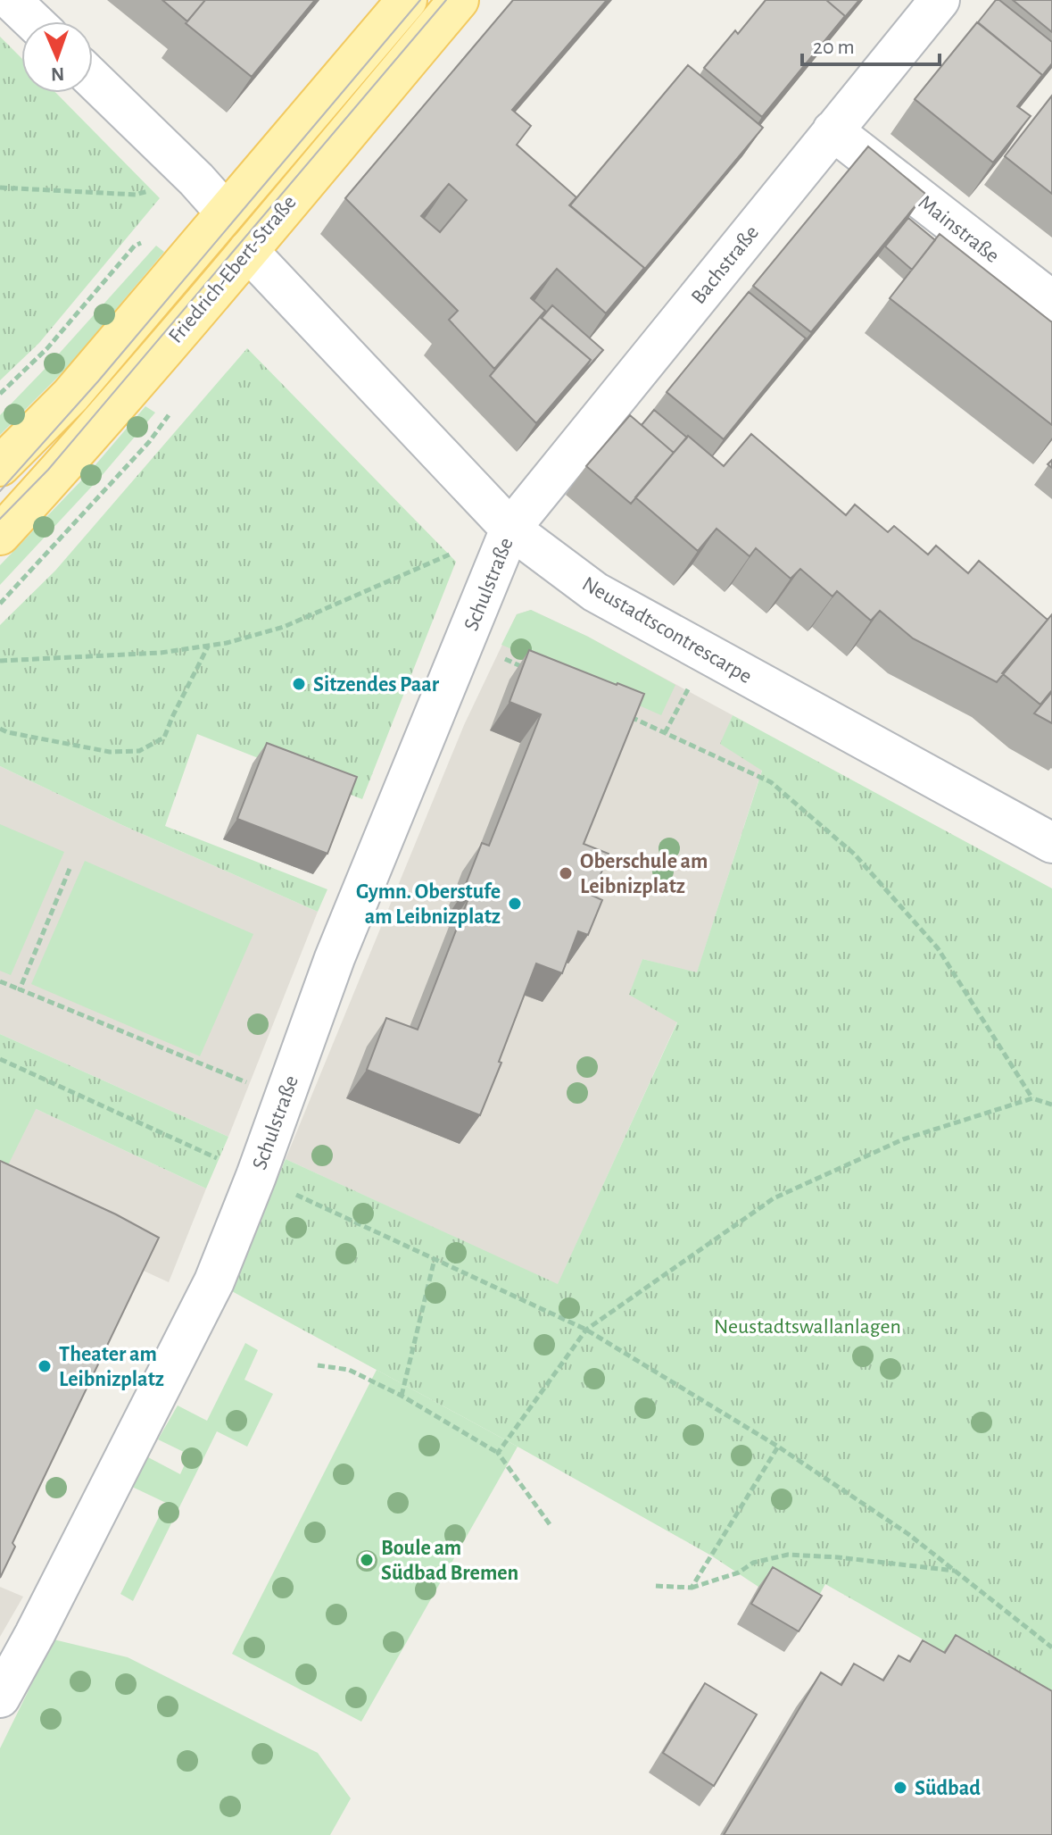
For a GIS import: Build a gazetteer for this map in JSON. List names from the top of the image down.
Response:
{
  "streets": {
    "main road": ["Friedrich-Ebert-Straße"],
    "street": [
      "Mainstraße",
      "Bachstraße",
      "Schulstraße",
      "Neustadtscontrescarpe"
    ]
  },
  "crossings": [
    ["Mainstraße", "Bachstraße"],
    ["Bachstraße", "Schulstraße"],
    ["Bachstraße", "Neustadtscontrescarpe"],
    ["Friedrich-Ebert-Straße", "Neustadtscontrescarpe"],
    ["Schulstraße", "Neustadtscontrescarpe"]
  ],
  "parks": ["Neustadtswallanlagen"],
  "places": [
    "Sitzendes Paar",
    "Oberschule am Leibnizplatz",
    "Gymn. Oberstufe am Leibnizplatz",
    "Theater am Leibnizplatz",
    "Boule am Südbad Bremen",
    "Südbad"
  ],
  "scale_bar": "20 m",
  "north": "bottom"
}
